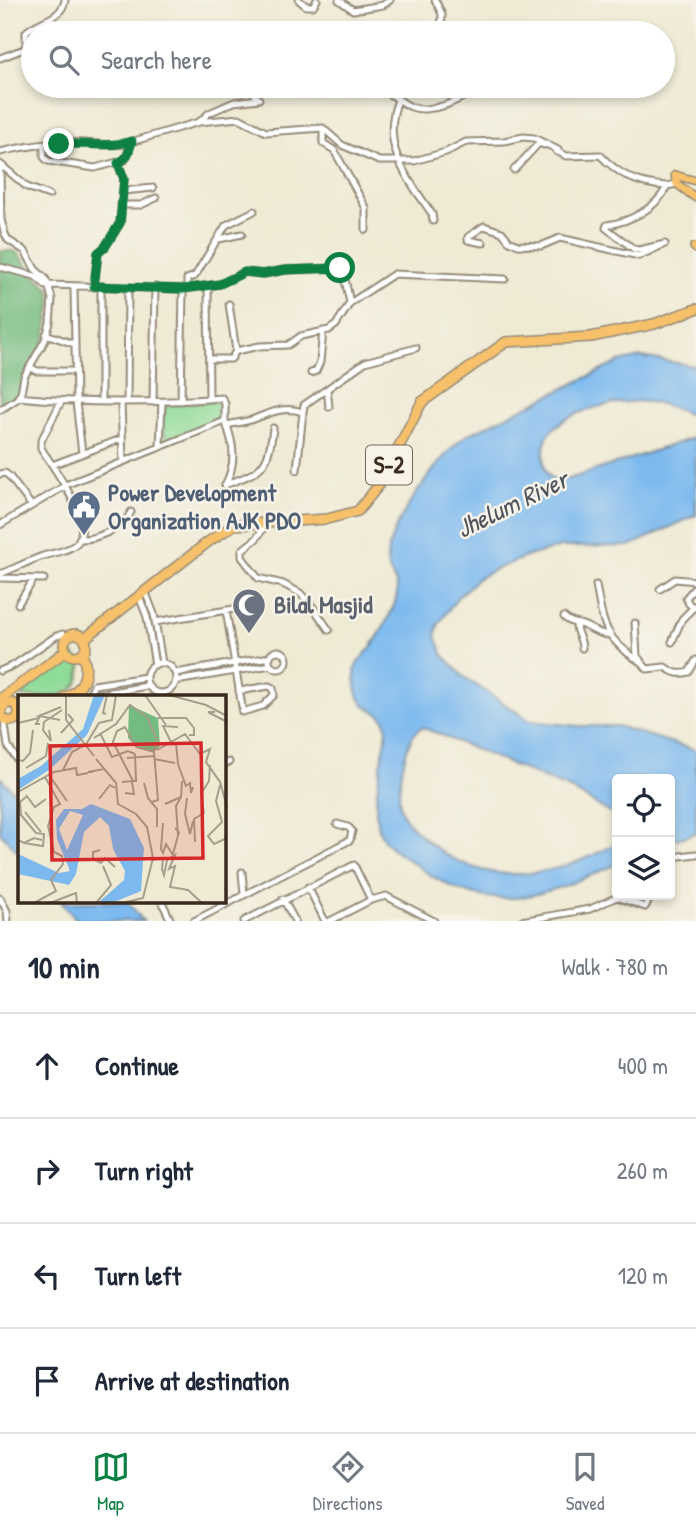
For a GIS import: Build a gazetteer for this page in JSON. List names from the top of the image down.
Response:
{
  "streets": {
    "highway": ["S-2"]
  },
  "water": ["Jhelum River"],
  "places": {
    "public building": ["Power Development Organization AJK PDO"],
    "mosque": ["Bilal Masjid"]
  },
  "page": {
    "search": "Search here",
    "heading": ["10 min", "Walk · 780 m"],
    "list": [
      ["Continue", "400 m"],
      ["Turn right", "260 m"],
      ["Turn left", "120 m"],
      "Arrive at destination"
    ],
    "nav": ["Map", "Directions", "Saved"]
  }
}
